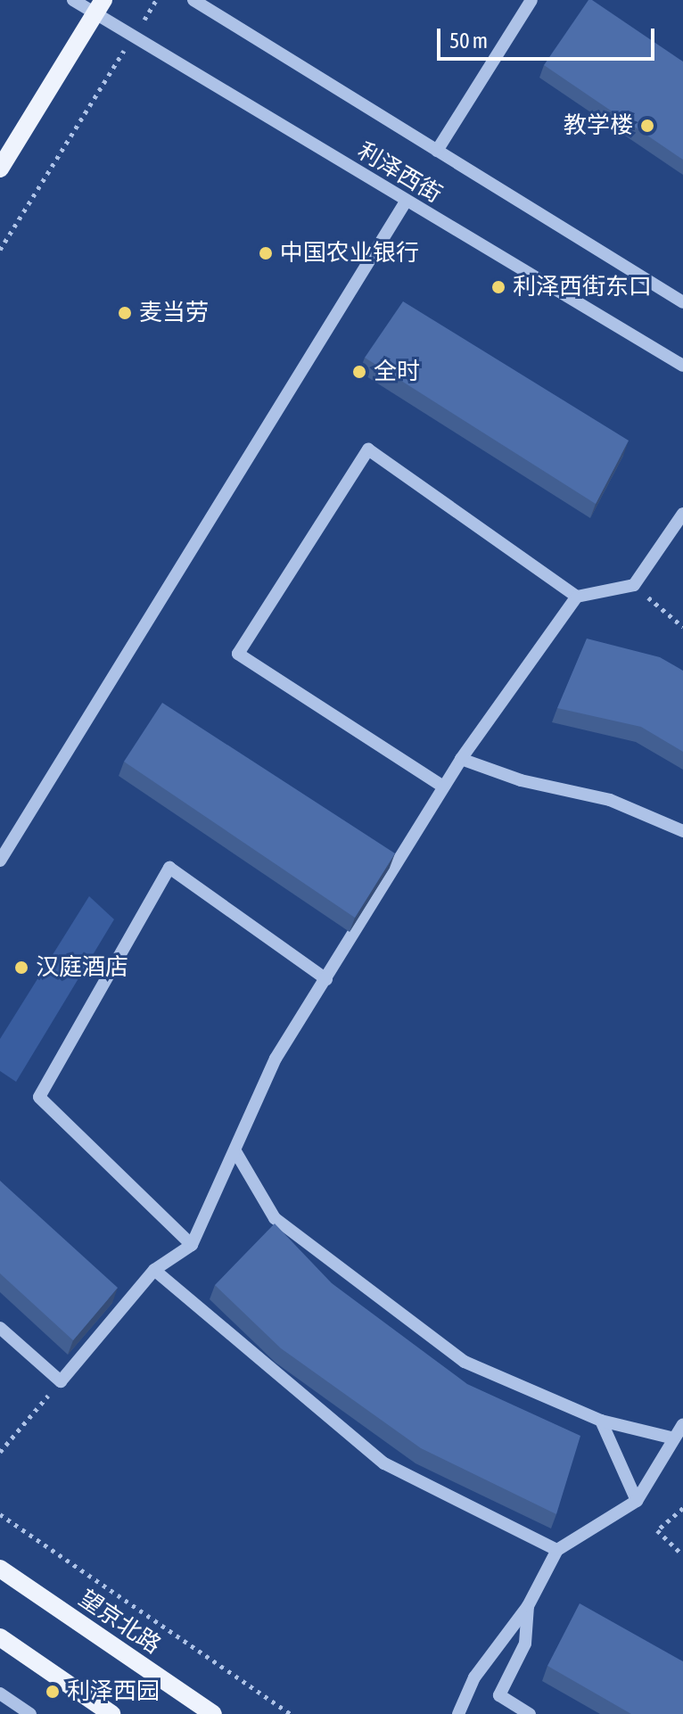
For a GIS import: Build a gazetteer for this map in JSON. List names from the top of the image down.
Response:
{
  "streets": {
    "main road": ["望京北路"],
    "street": ["利泽西街"]
  },
  "places": [
    "教学楼",
    "中国农业银行",
    "利泽西街东口",
    "麦当劳",
    "全时",
    "汉庭酒店",
    "利泽西园"
  ],
  "scale_bar": "50 m"
}
